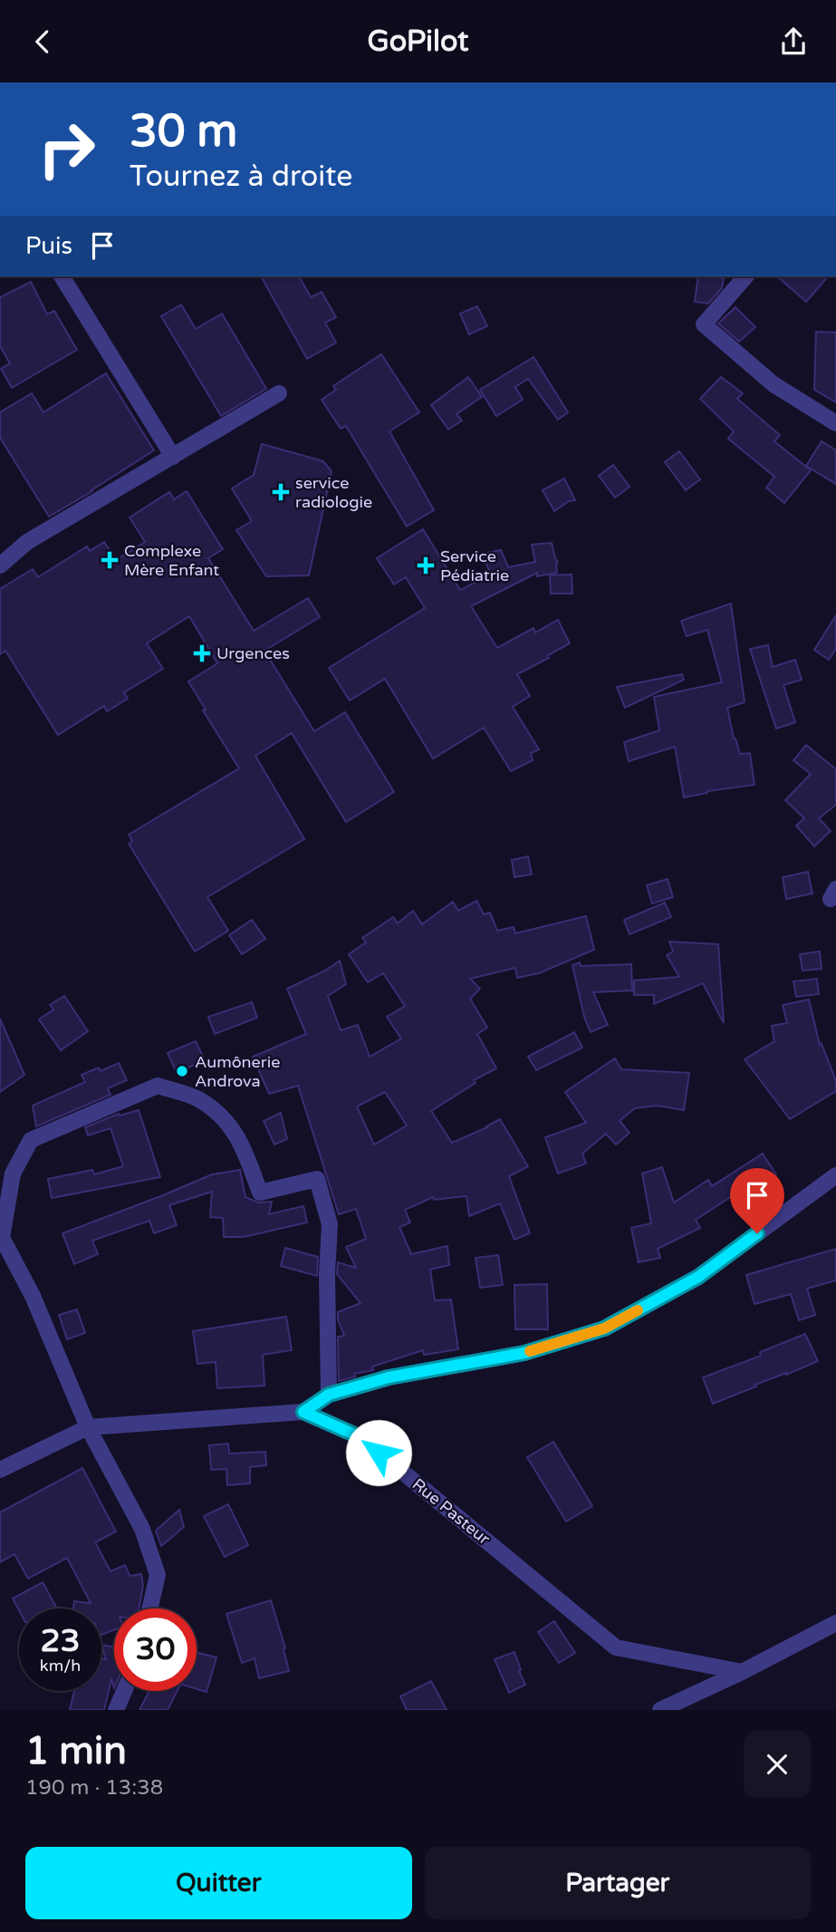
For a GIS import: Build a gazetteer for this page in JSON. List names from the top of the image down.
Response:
{
  "streets": {
    "street": ["Rue Pasteur"]
  },
  "places": {
    "health": [
      "service radiologie",
      "Complexe Mère Enfant",
      "Service Pédiatrie",
      "Urgences"
    ],
    "other": ["Aumônerie Androva"]
  },
  "page": {
    "header": "GoPilot",
    "turn": ["30 m", "Tournez à droite"],
    "then": "Puis",
    "speed": "23 km/h",
    "limit": "30",
    "heading": ["1 min", "190 m · 13:38"],
    "buttons": ["Quitter", "Partager"]
  }
}
